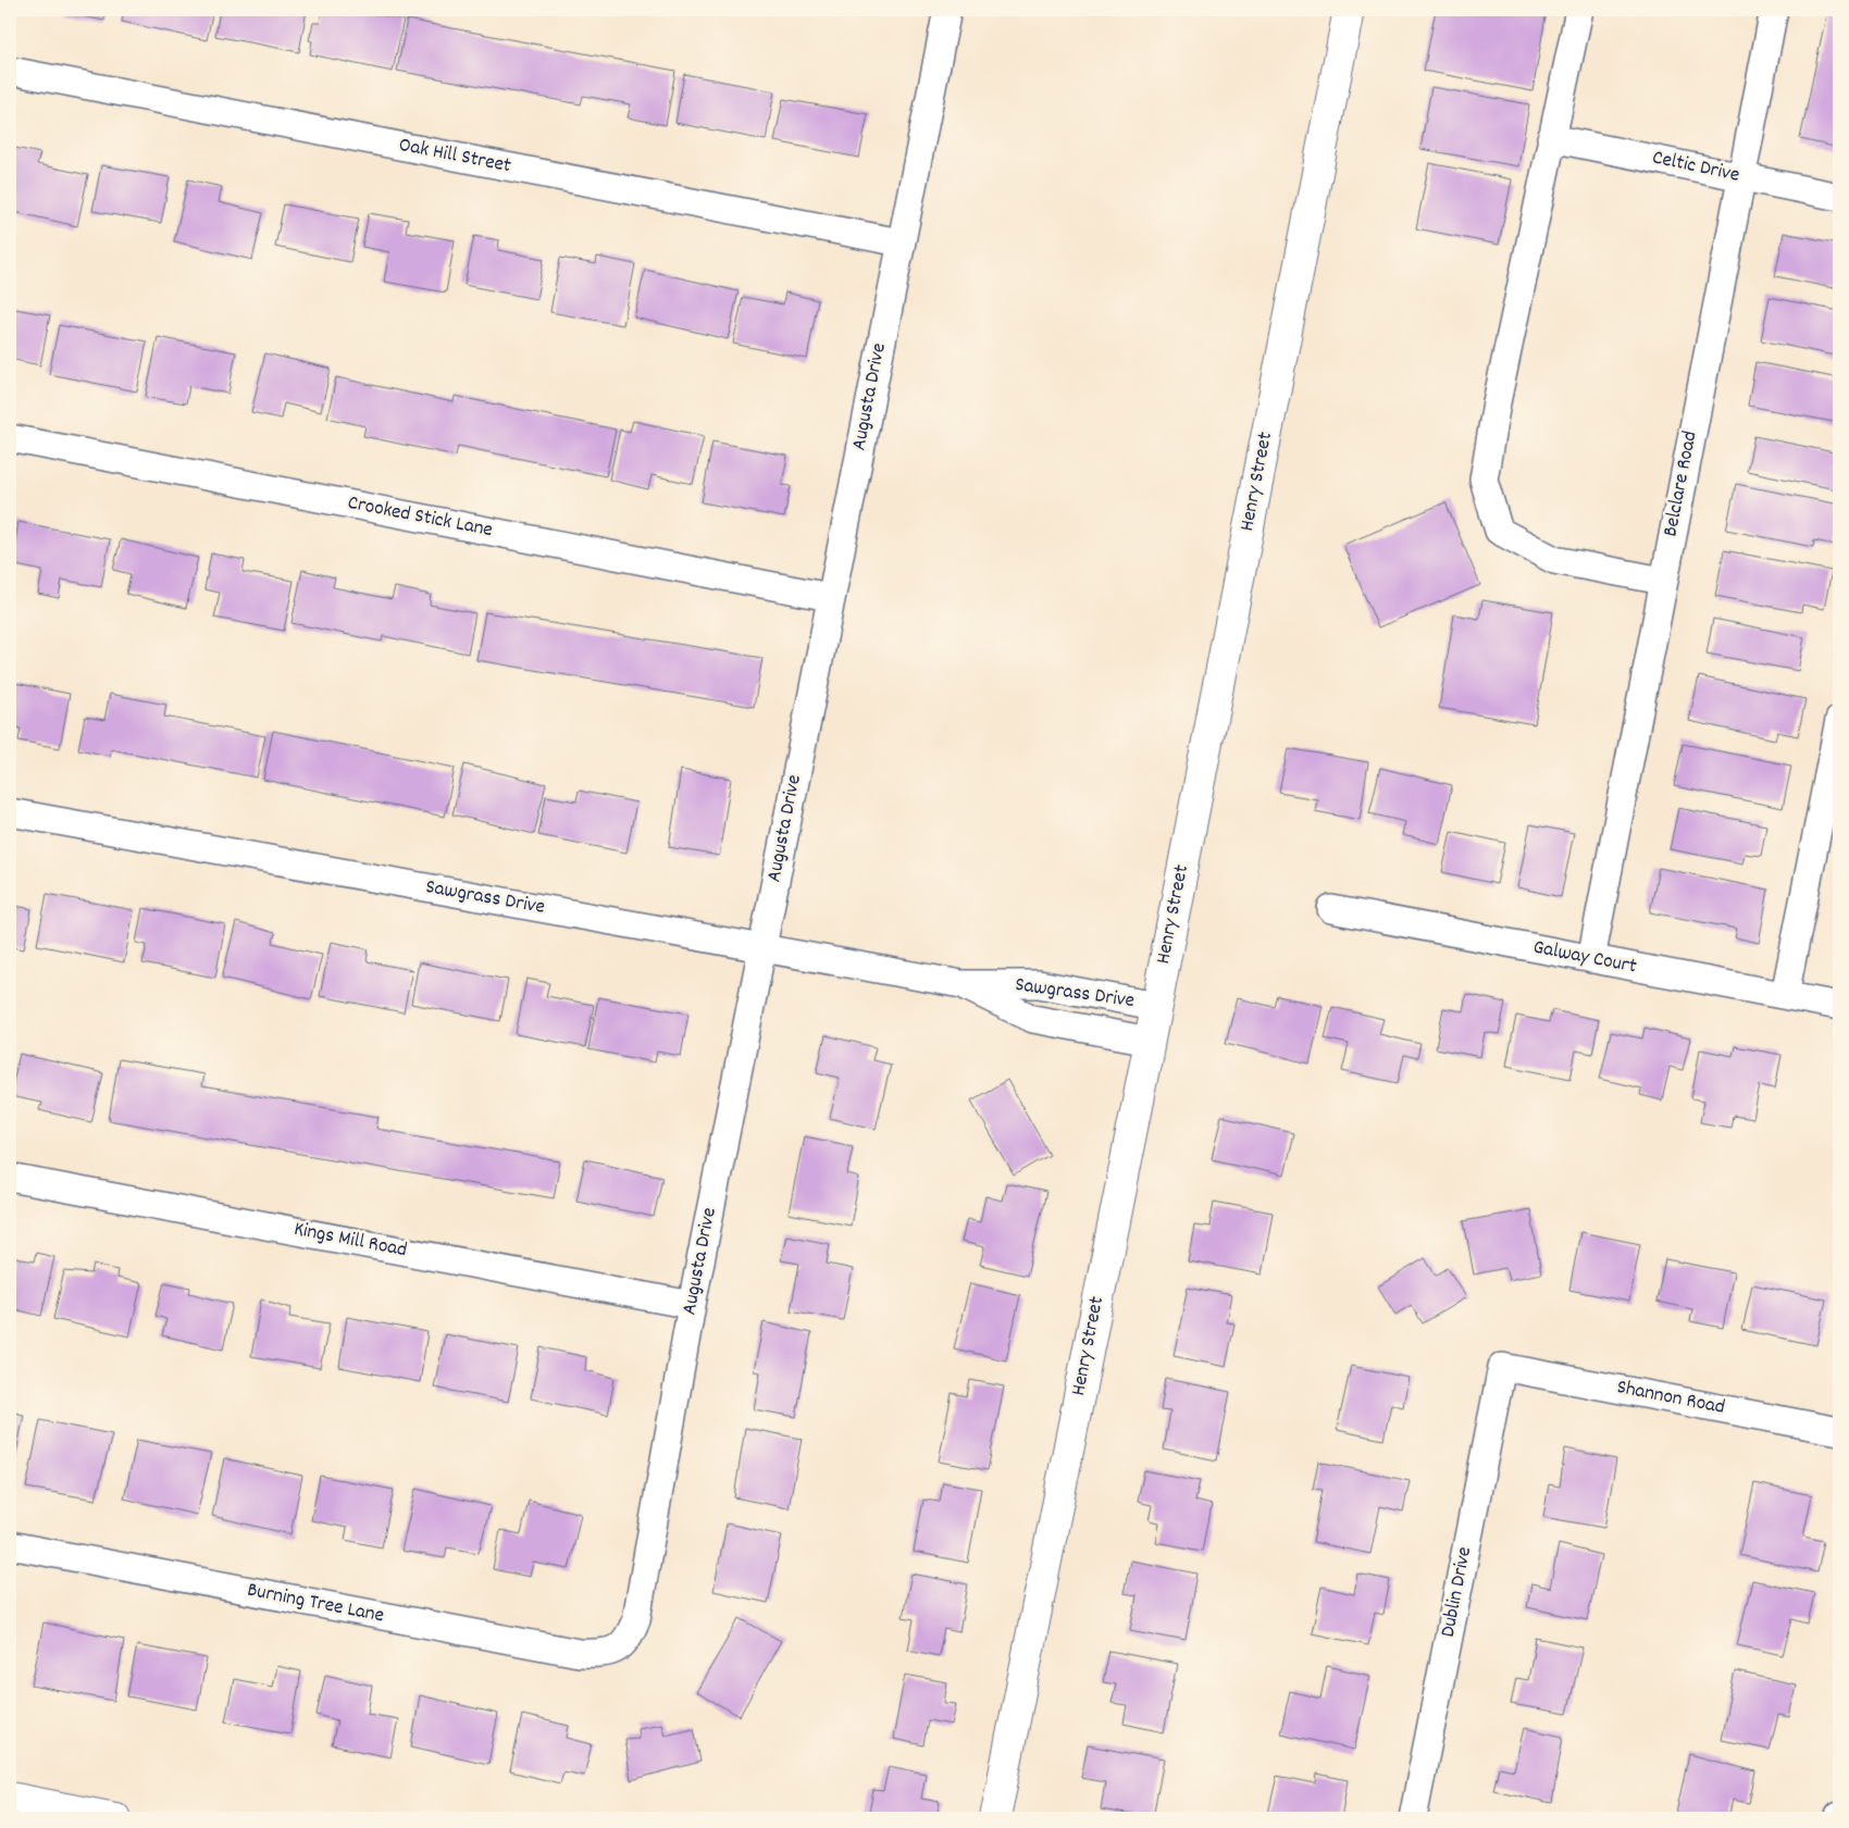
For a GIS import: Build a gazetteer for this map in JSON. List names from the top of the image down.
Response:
{
  "streets": {
    "street": [
      "Oak Hill Street",
      "Celtic Drive",
      "Augusta Drive",
      "Henry Street",
      "Belclare Road",
      "Crooked Stick Lane",
      "Sawgrass Drive",
      "Galway Court",
      "Kings Mill Road",
      "Shannon Road",
      "Dublin Drive",
      "Burning Tree Lane"
    ]
  },
  "crossings": [
    ["Oak Hill Street", "Augusta Drive"],
    ["Celtic Drive", "Belclare Road"],
    ["Augusta Drive", "Crooked Stick Lane"],
    ["Augusta Drive", "Sawgrass Drive"],
    ["Augusta Drive", "Kings Mill Road"],
    ["Augusta Drive", "Burning Tree Lane"],
    ["Henry Street", "Sawgrass Drive"],
    ["Belclare Road", "Galway Court"],
    ["Shannon Road", "Dublin Drive"]
  ]
}
